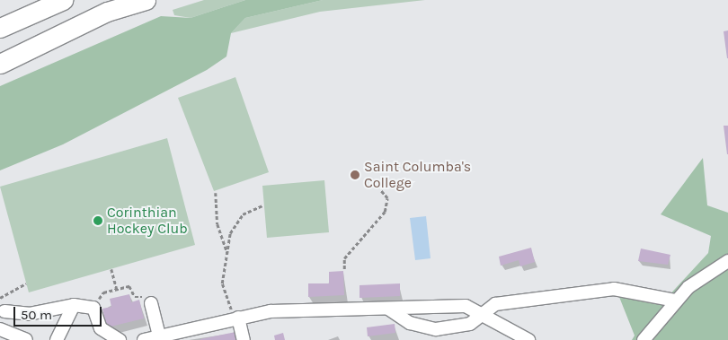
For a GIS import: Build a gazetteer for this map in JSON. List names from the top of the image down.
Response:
{
  "places": ["Saint Columba's College", "Corinthian Hockey Club"],
  "scale_bar": "50 m"
}
